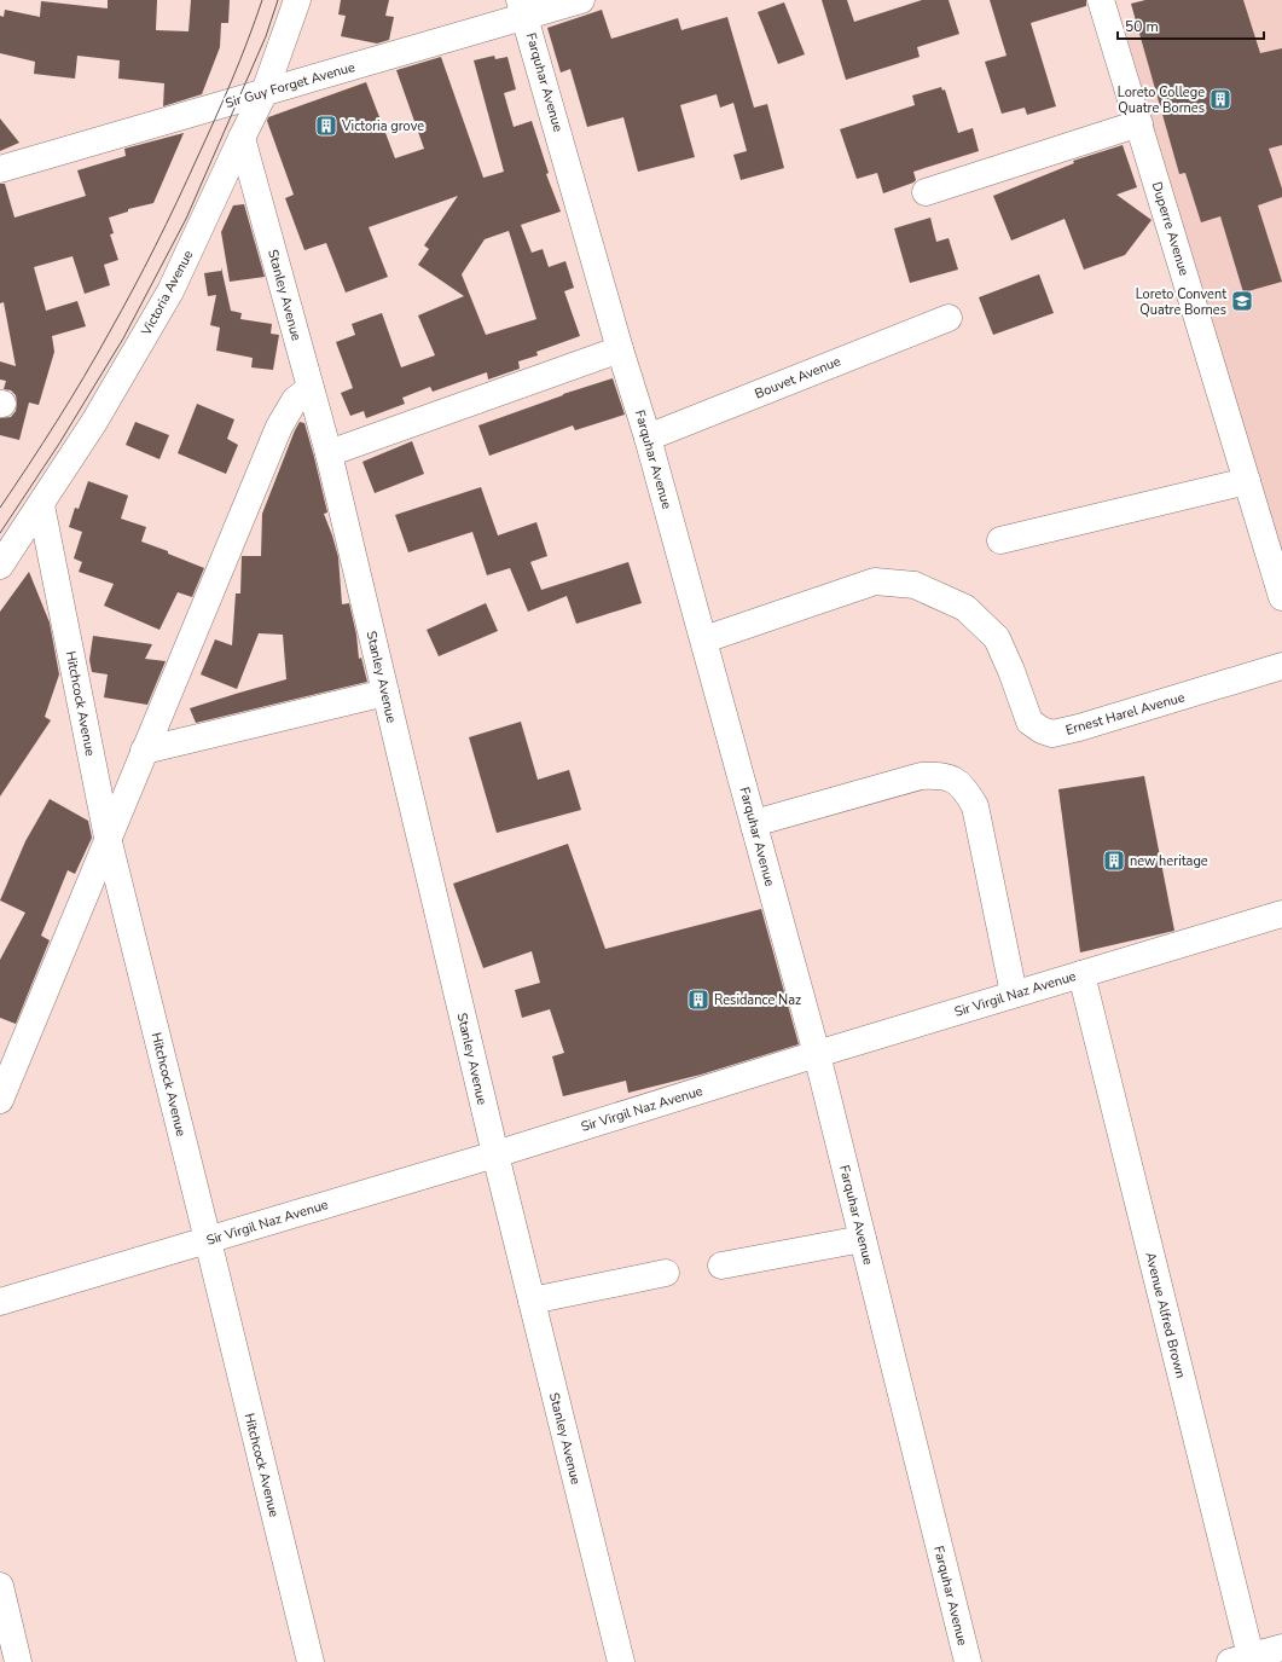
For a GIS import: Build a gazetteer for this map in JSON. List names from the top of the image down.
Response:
{
  "streets": {
    "street": [
      "Farquhar Avenue",
      "Sir Guy Forget Avenue",
      "Duperre Avenue",
      "Victoria Avenue",
      "Stanley Avenue",
      "Bouvet Avenue",
      "Hitchcock Avenue",
      "Ernest Harel Avenue",
      "Sir Virgil Naz Avenue",
      "Avenue Alfred Brown"
    ]
  },
  "crossings": [
    ["Farquhar Avenue", "Sir Guy Forget Avenue"],
    ["Farquhar Avenue", "Bouvet Avenue"],
    ["Farquhar Avenue", "Ernest Harel Avenue"],
    ["Farquhar Avenue", "Sir Virgil Naz Avenue"],
    ["Sir Guy Forget Avenue", "Victoria Avenue"],
    ["Victoria Avenue", "Stanley Avenue"],
    ["Victoria Avenue", "Hitchcock Avenue"],
    ["Stanley Avenue", "Sir Virgil Naz Avenue"],
    ["Hitchcock Avenue", "Sir Virgil Naz Avenue"],
    ["Sir Virgil Naz Avenue", "Avenue Alfred Brown"]
  ],
  "places": {
    "building": [
      "Loreto College Quatre Bornes",
      "Victoria grove",
      "new heritage",
      "Residance Naz"
    ],
    "school or university": ["Loreto Convent Quatre Bornes"]
  },
  "scale_bar": "50 m"
}
